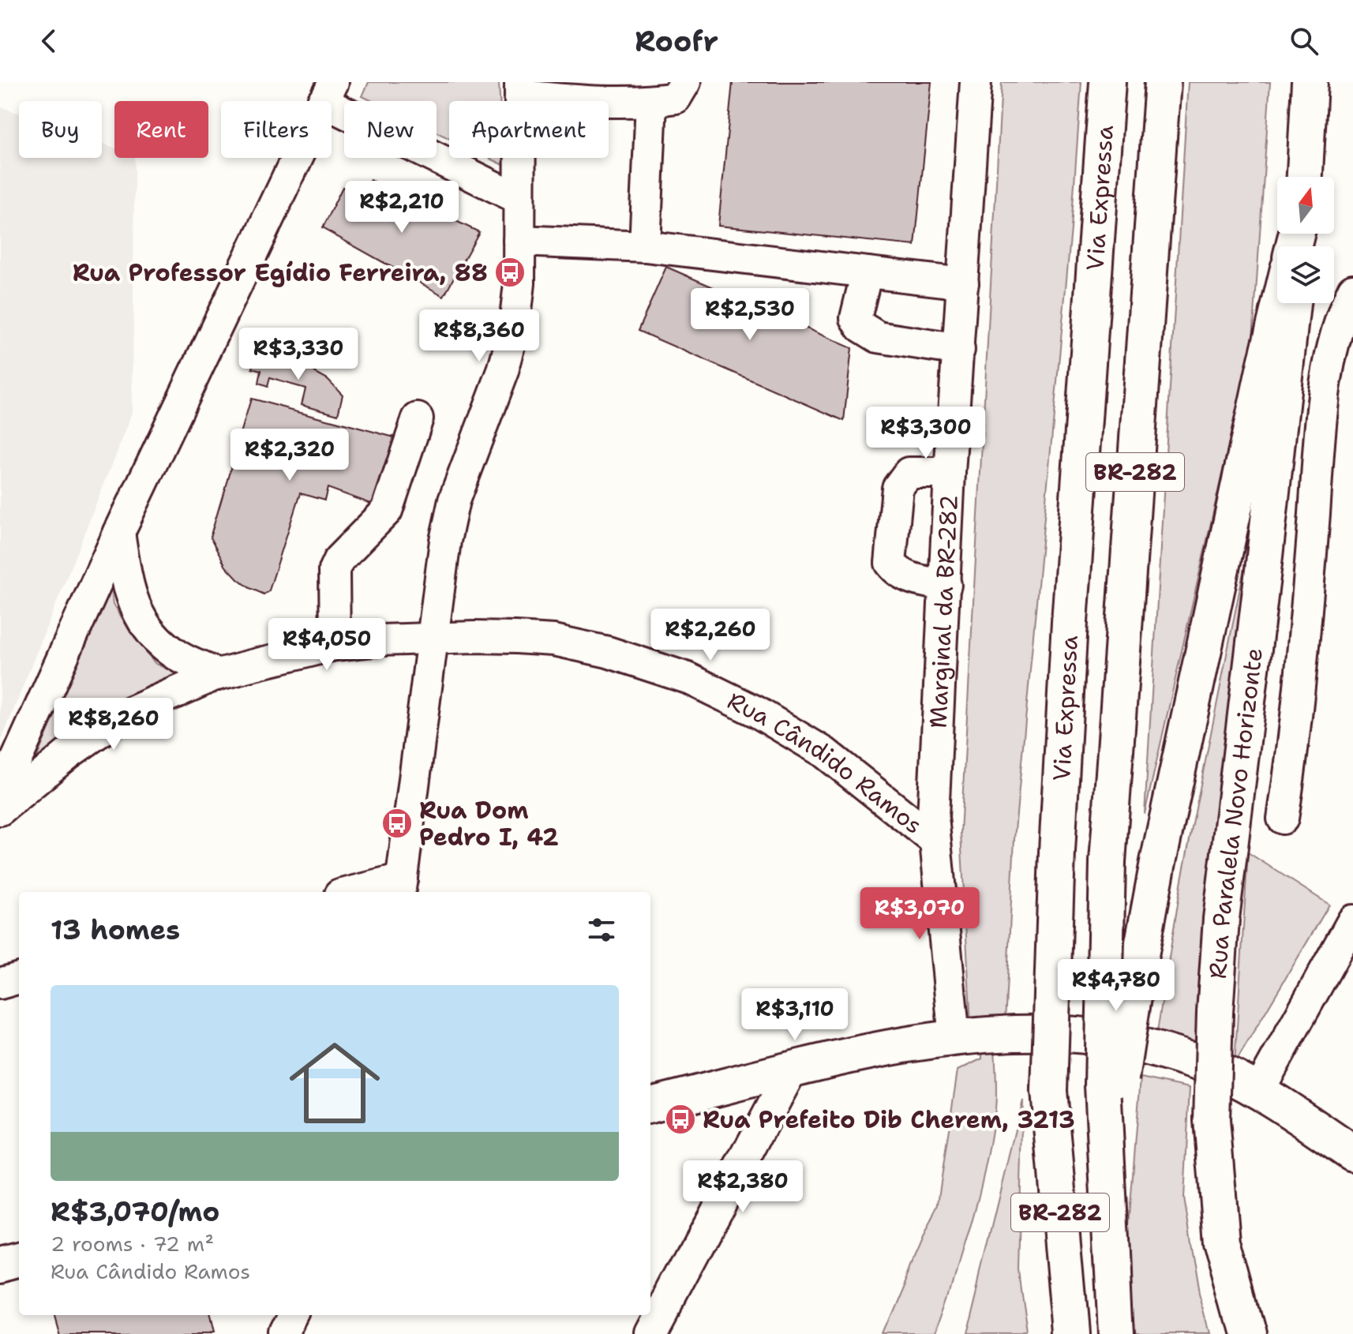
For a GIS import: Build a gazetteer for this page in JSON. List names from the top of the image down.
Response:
{
  "streets": {
    "main road": ["Via Expressa", "BR-282", "Rua Paralela Novo Horizonte"],
    "street": ["Marginal da BR-282", "Rua Cândido Ramos"]
  },
  "crossings": [
    ["Marginal da BR-282", "Rua Cândido Ramos"]
  ],
  "places": {
    "bus stop": ["Rua Professor Egídio Ferreira, 88", "Rua Dom Pedro I, 42", "Rua Prefeito Dib Cherem, 3213"]
  },
  "north": "top",
  "page": {
    "header": "Roofr",
    "chip": [
      "Buy",
      "Rent",
      "Filters",
      "New",
      "Apartment"
    ],
    "price": [
      "R$2,210",
      "R$2,530",
      "R$8,360",
      "R$3,330",
      "R$3,300",
      "R$2,320",
      "R$2,260",
      "R$4,050",
      "R$8,260",
      "R$3,070",
      "R$4,780",
      "R$3,110",
      "R$2,380"
    ],
    "heading": "13 homes",
    "list": [
      {
        "name": "R$3,070/mo",
        "note": "2 rooms · 72 m² · Rua Cândido Ramos"
      }
    ]
  }
}
